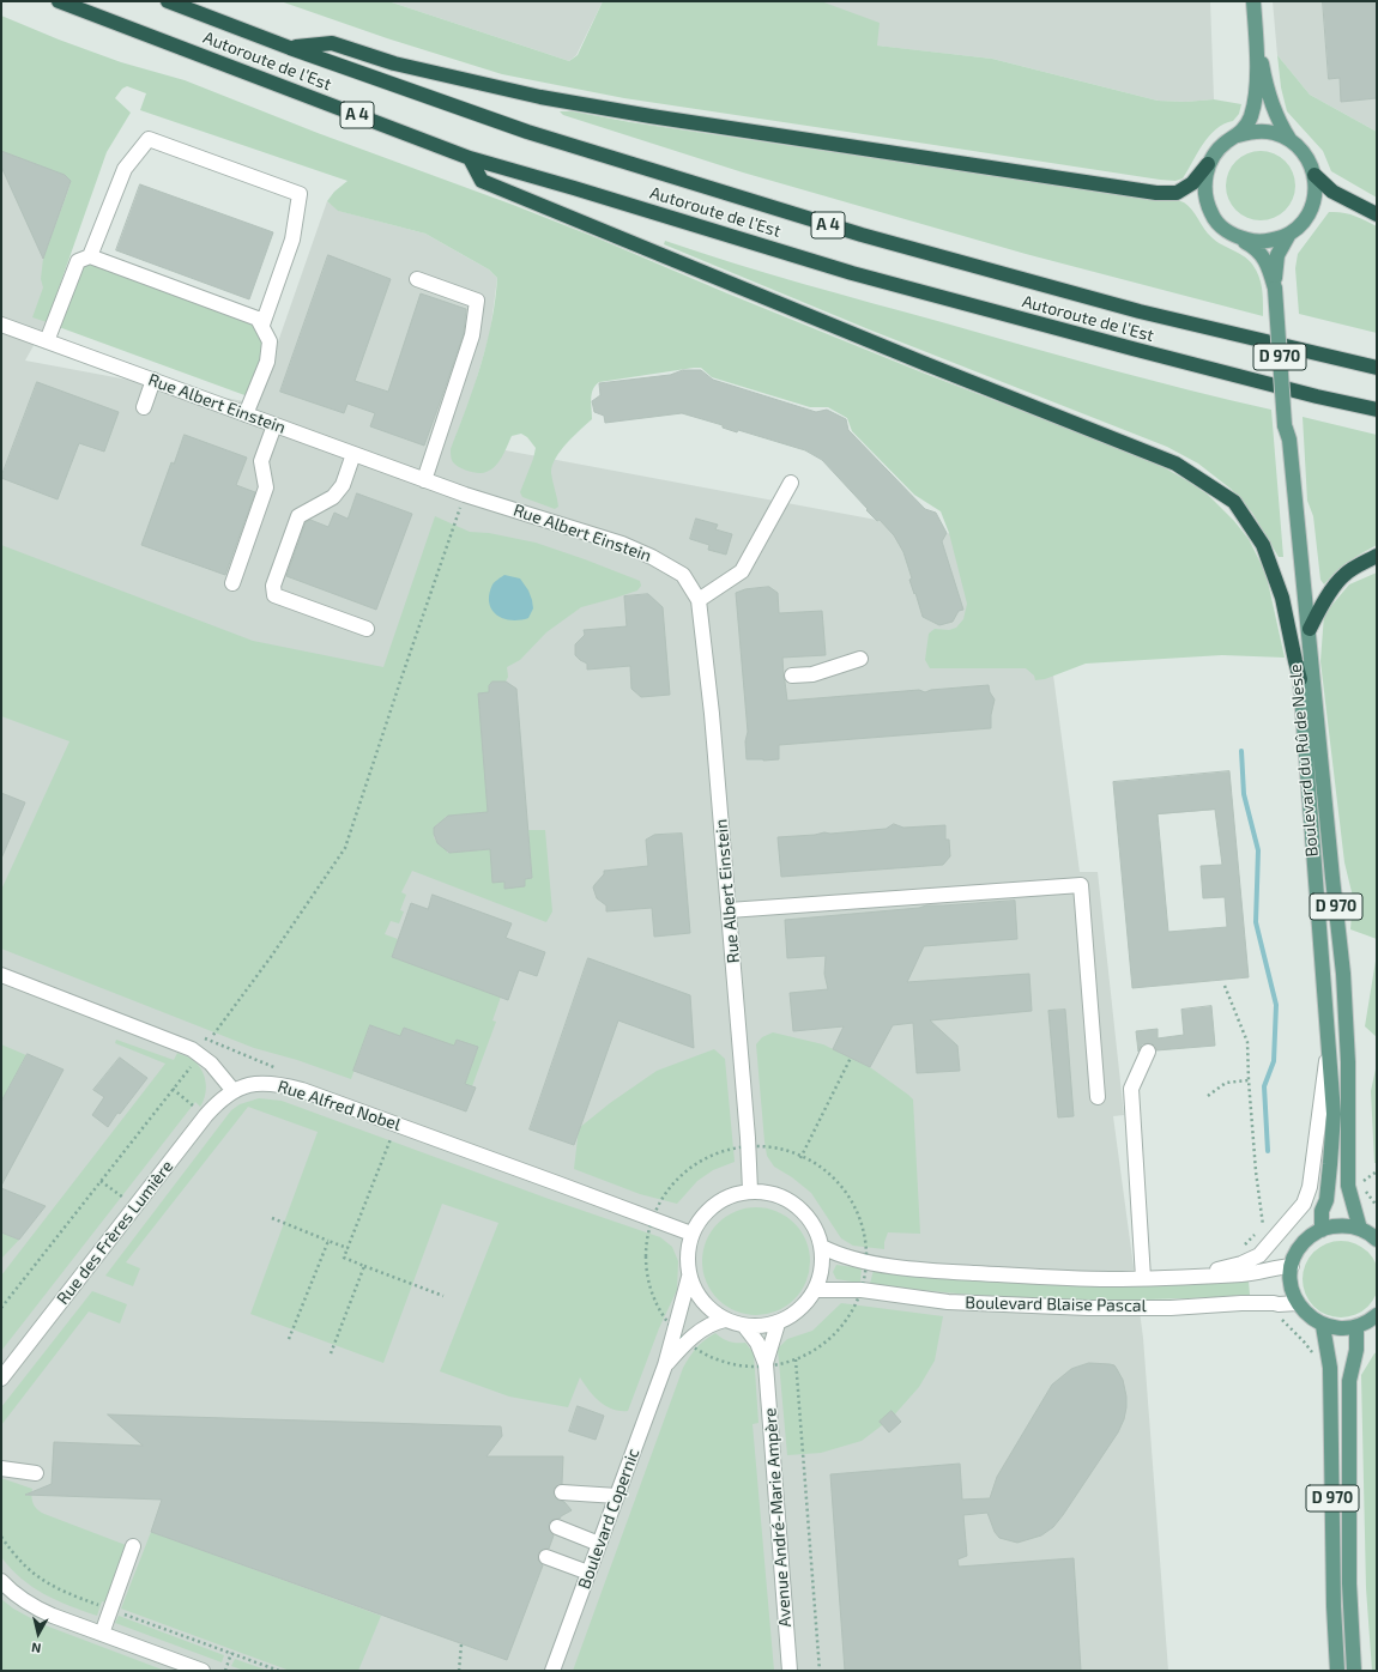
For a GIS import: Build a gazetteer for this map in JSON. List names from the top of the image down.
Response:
{
  "streets": {
    "highway": ["Autoroute de l’Est", "A 4"],
    "main road": ["D 970", "Boulevard du Rû de Nesle"],
    "street": [
      "Rue Albert Einstein",
      "Rue Alfred Nobel",
      "Rue des Frères Lumière",
      "Boulevard Blaise Pascal",
      "Avenue André-Marie Ampère",
      "Boulevard Copernic"
    ]
  },
  "crossings": [
    ["D 970", "Boulevard du Rû de Nesle"],
    ["Rue Albert Einstein", "Rue Alfred Nobel"],
    ["Rue Albert Einstein", "Boulevard Blaise Pascal"],
    ["Rue Albert Einstein", "Avenue André-Marie Ampère"],
    ["Rue Albert Einstein", "Boulevard Copernic"],
    ["Rue Alfred Nobel", "Rue des Frères Lumière"],
    ["Rue Alfred Nobel", "Boulevard Blaise Pascal"],
    ["Rue Alfred Nobel", "Avenue André-Marie Ampère"],
    ["Rue Alfred Nobel", "Boulevard Copernic"],
    ["Boulevard Blaise Pascal", "Avenue André-Marie Ampère"],
    ["Boulevard Blaise Pascal", "Boulevard Copernic"],
    ["Avenue André-Marie Ampère", "Boulevard Copernic"]
  ],
  "north": "bottom"
}
